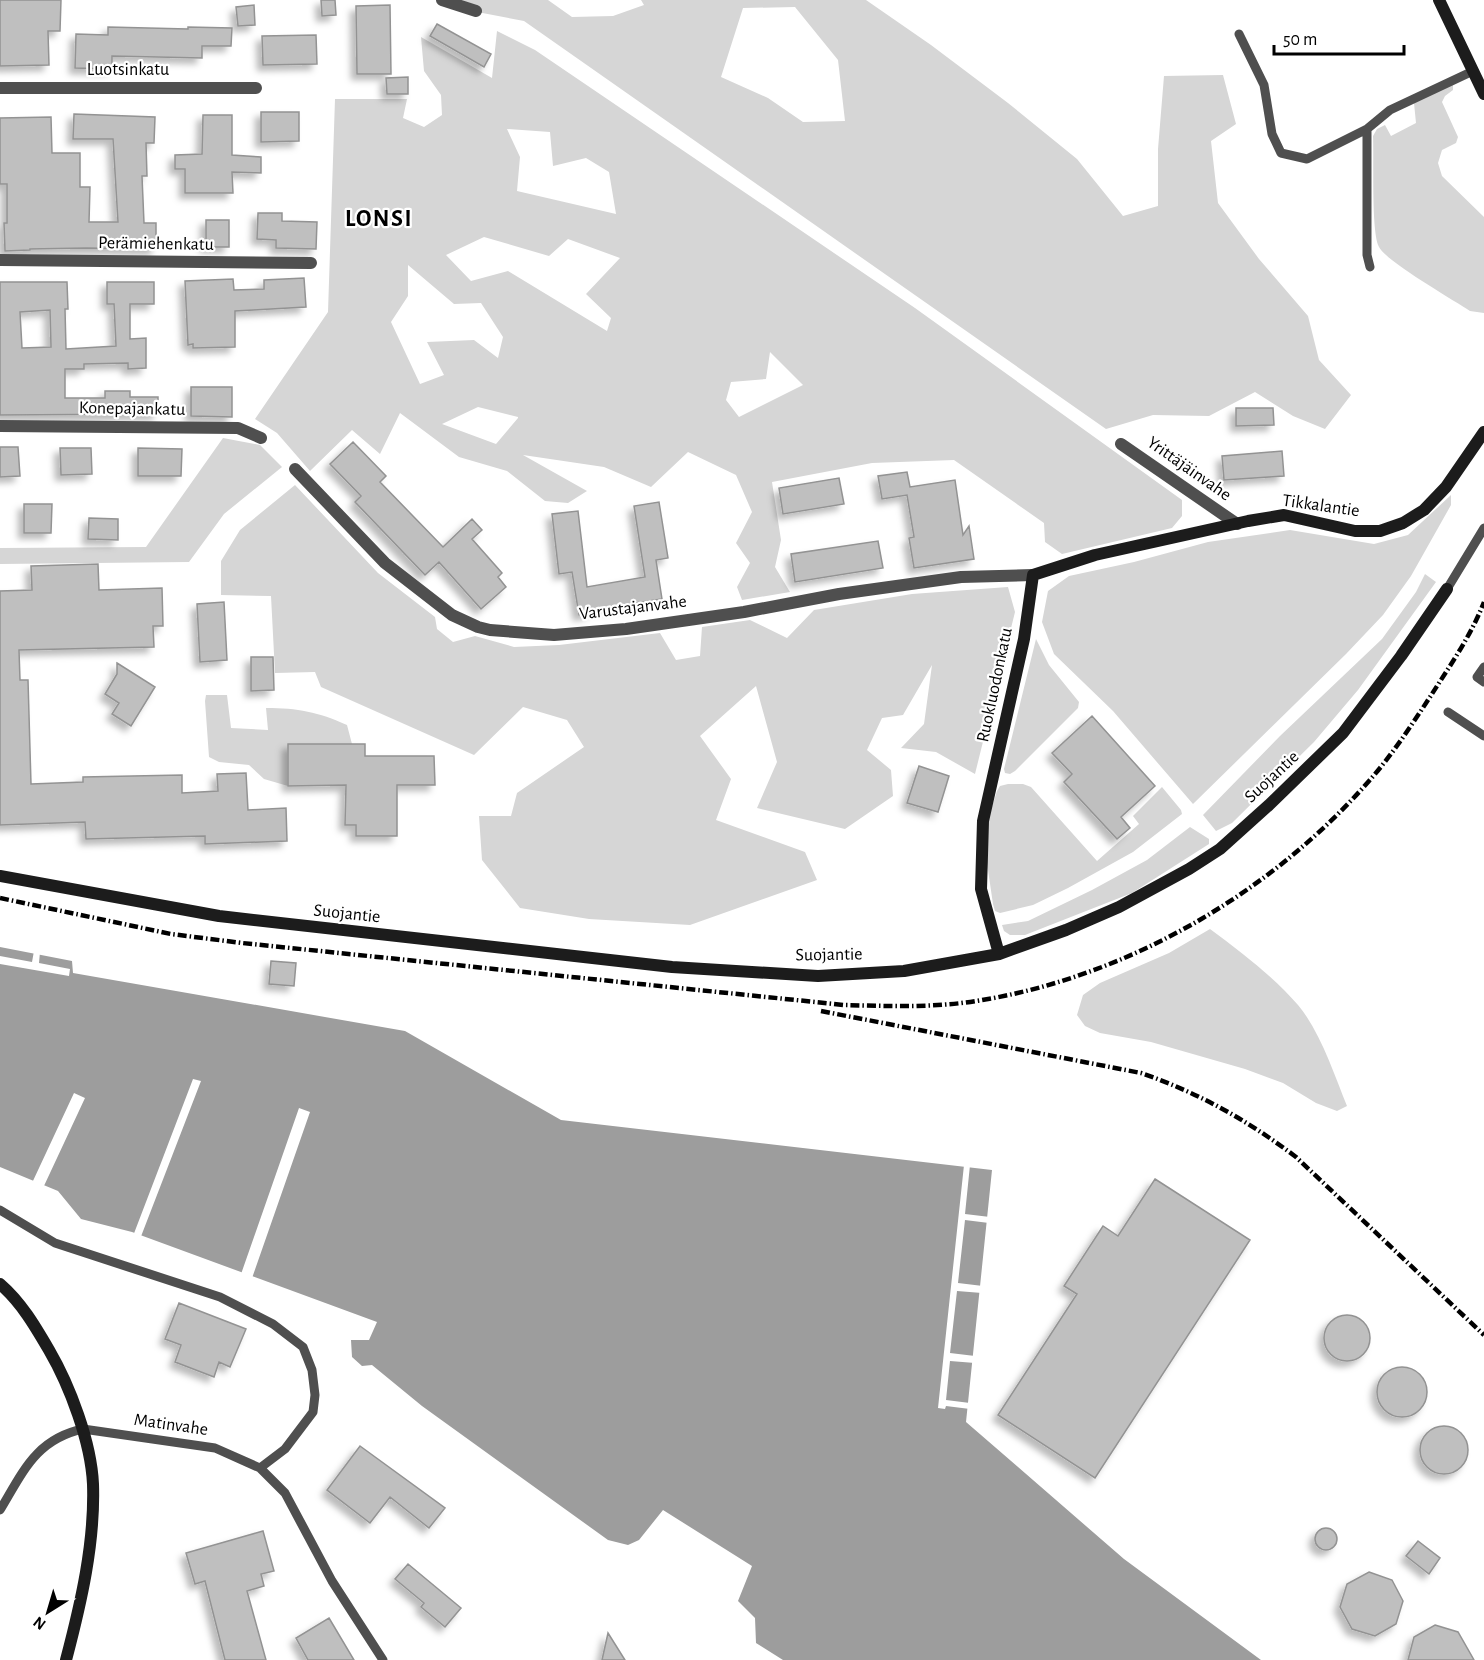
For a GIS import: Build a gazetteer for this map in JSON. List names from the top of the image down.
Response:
{
  "streets": {
    "street": [
      "Luotsinkatu",
      "Perämiehenkatu",
      "Konepajankatu",
      "Yrittäjäinvahe",
      "Tikkalantie",
      "Varustajanvahe",
      "Ruokluodonkatu",
      "Suojantie"
    ],
    "lane": ["Matinvahe"]
  },
  "crossings": [
    ["Yrittäjäinvahe", "Tikkalantie"],
    ["Tikkalantie", "Varustajanvahe"],
    ["Tikkalantie", "Ruokluodonkatu"],
    ["Varustajanvahe", "Ruokluodonkatu"],
    ["Ruokluodonkatu", "Suojantie"]
  ],
  "districts": ["LONSI"],
  "scale_bar": "50 m",
  "north": "bottom left"
}
